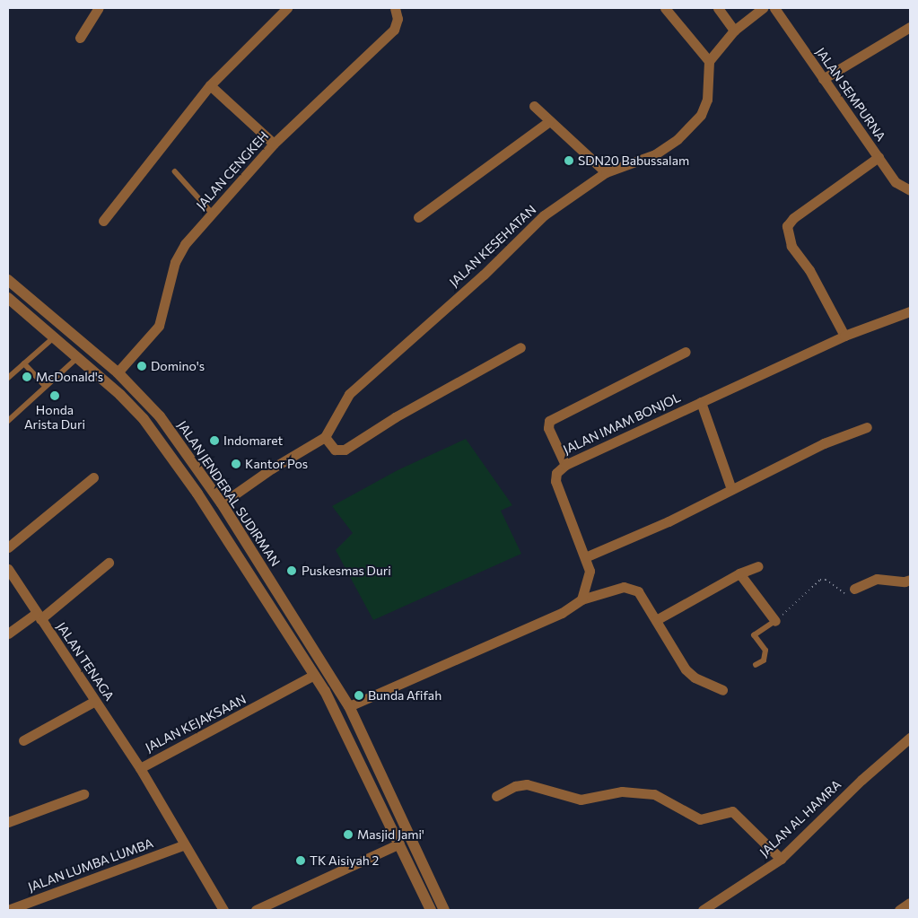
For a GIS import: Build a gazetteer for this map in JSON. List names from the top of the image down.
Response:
{
  "streets": {
    "street": [
      "JALAN SEMPURNA",
      "JALAN CENGKEH",
      "JALAN KESEHATAN",
      "JALAN IMAM BONJOL",
      "JALAN JENDERAL SUDIRMAN",
      "JALAN TENAGA",
      "JALAN KEJAKSAAN",
      "JALAN AL HAMRA",
      "JALAN LUMBA LUMBA"
    ]
  },
  "crossings": [
    ["JALAN CENGKEH", "JALAN JENDERAL SUDIRMAN"],
    ["JALAN KESEHATAN", "JALAN JENDERAL SUDIRMAN"],
    ["JALAN JENDERAL SUDIRMAN", "JALAN KEJAKSAAN"],
    ["JALAN TENAGA", "JALAN KEJAKSAAN"],
    ["JALAN KEJAKSAAN", "JALAN LUMBA LUMBA"]
  ],
  "places": [
    "SDN20 Babussalam",
    "Domino's",
    "McDonald's",
    "Honda Arista Duri",
    "Indomaret",
    "Kantor Pos",
    "Puskesmas Duri",
    "Bunda Afifah",
    "Masjid Jami'",
    "TK Aisiyah 2"
  ]
}
